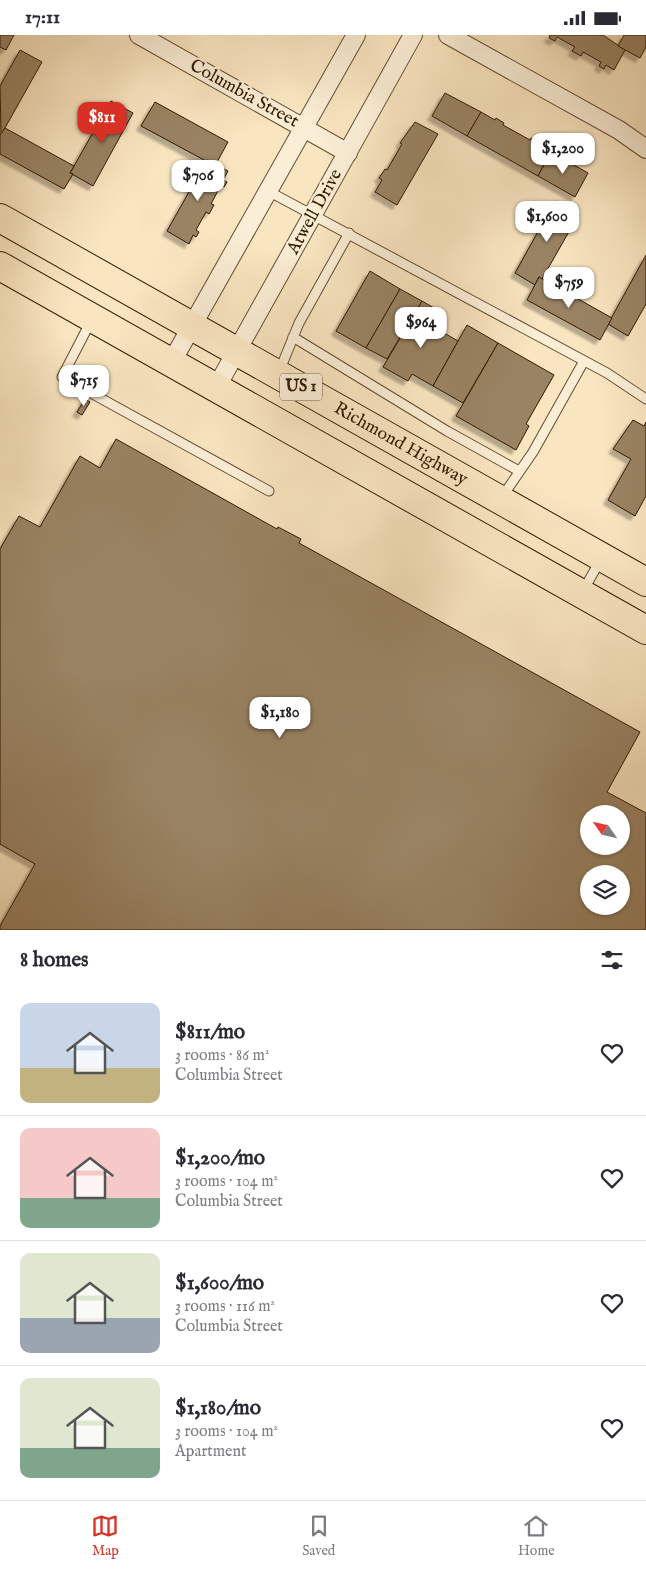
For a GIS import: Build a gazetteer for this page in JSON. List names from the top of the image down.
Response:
{
  "streets": {
    "main road": ["US 1", "Richmond Highway"],
    "street": ["Columbia Street", "Atwell Drive"]
  },
  "crossings": [
    ["Columbia Street", "Atwell Drive"],
    ["Atwell Drive", "US 1"],
    ["Atwell Drive", "Richmond Highway"]
  ],
  "north": "top left",
  "page": {
    "status": "17:11",
    "price": [
      "$811",
      "$1,200",
      "$706",
      "$1,600",
      "$759",
      "$964",
      "$715",
      "$1,180"
    ],
    "heading": "8 homes",
    "list": [
      {
        "name": "$811/mo",
        "note": "3 rooms · 86 m² · Columbia Street"
      },
      {
        "name": "$1,200/mo",
        "note": "3 rooms · 104 m² · Columbia Street"
      },
      {
        "name": "$1,600/mo",
        "note": "3 rooms · 116 m² · Columbia Street"
      },
      {
        "name": "$1,180/mo",
        "note": "3 rooms · 104 m² · Apartment"
      }
    ],
    "tabs": ["Map", "Saved", "Home"]
  }
}
